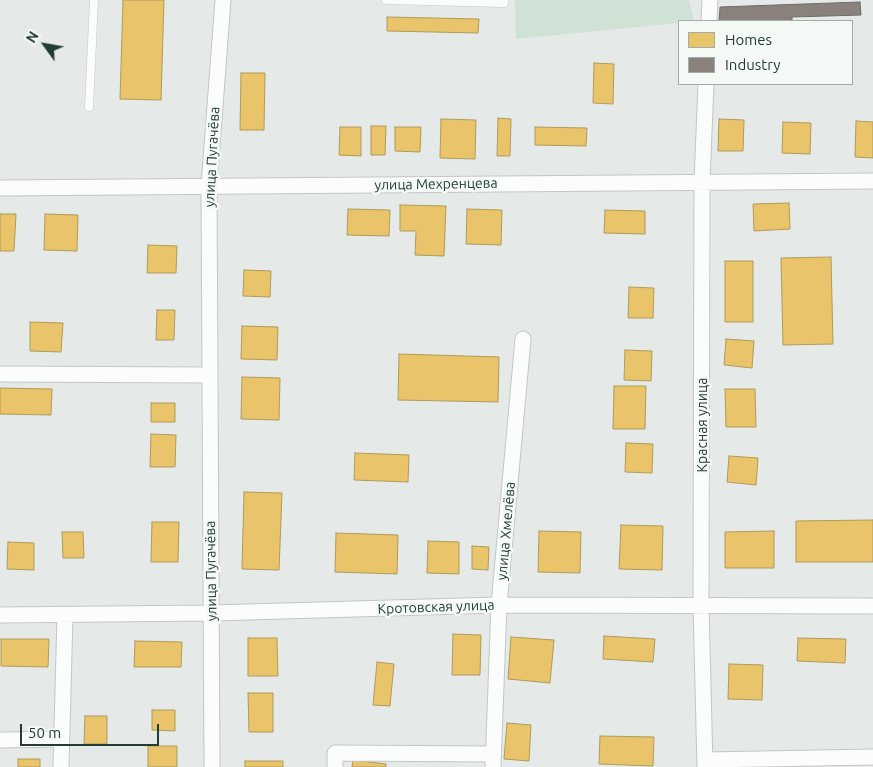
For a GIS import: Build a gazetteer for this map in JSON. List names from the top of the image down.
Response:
{
  "streets": {
    "street": [
      "улица Пугачёва",
      "улица Мехренцева",
      "Красная улица",
      "улица Хмелёва",
      "Кротовская улица"
    ]
  },
  "crossings": [
    ["улица Пугачёва", "улица Мехренцева"],
    ["улица Пугачёва", "Кротовская улица"],
    ["улица Мехренцева", "Красная улица"],
    ["Красная улица", "Кротовская улица"],
    ["улица Хмелёва", "Кротовская улица"]
  ],
  "legend": ["Homes", "Industry"],
  "scale_bar": "50 m",
  "north": "top left"
}
